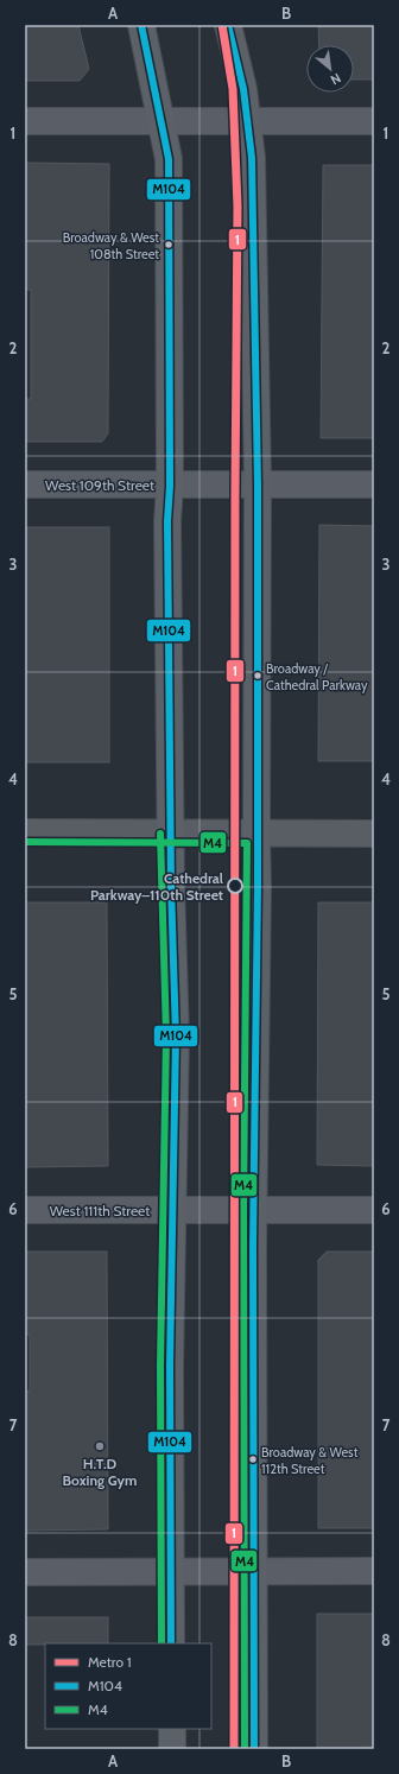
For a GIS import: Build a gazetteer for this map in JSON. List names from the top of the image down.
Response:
{
  "streets": {
    "street": ["West 109th Street", "West 111th Street"]
  },
  "places": [
    "Broadway & West 108th Street",
    "Broadway / Cathedral Parkway",
    "Cathedral Parkway–110th Street",
    "H.T.D Boxing Gym",
    "Broadway & West 112th Street"
  ],
  "lines": ["metro line 1", "transit line M104", "transit line M4"],
  "legend": ["Metro 1", "M104", "M4"],
  "north": "bottom right",
  "grid": {
    "columns": ["A", "B"],
    "rows": [
      "1",
      "2",
      "3",
      "4",
      "5",
      "6",
      "7",
      "8"
    ]
  }
}
